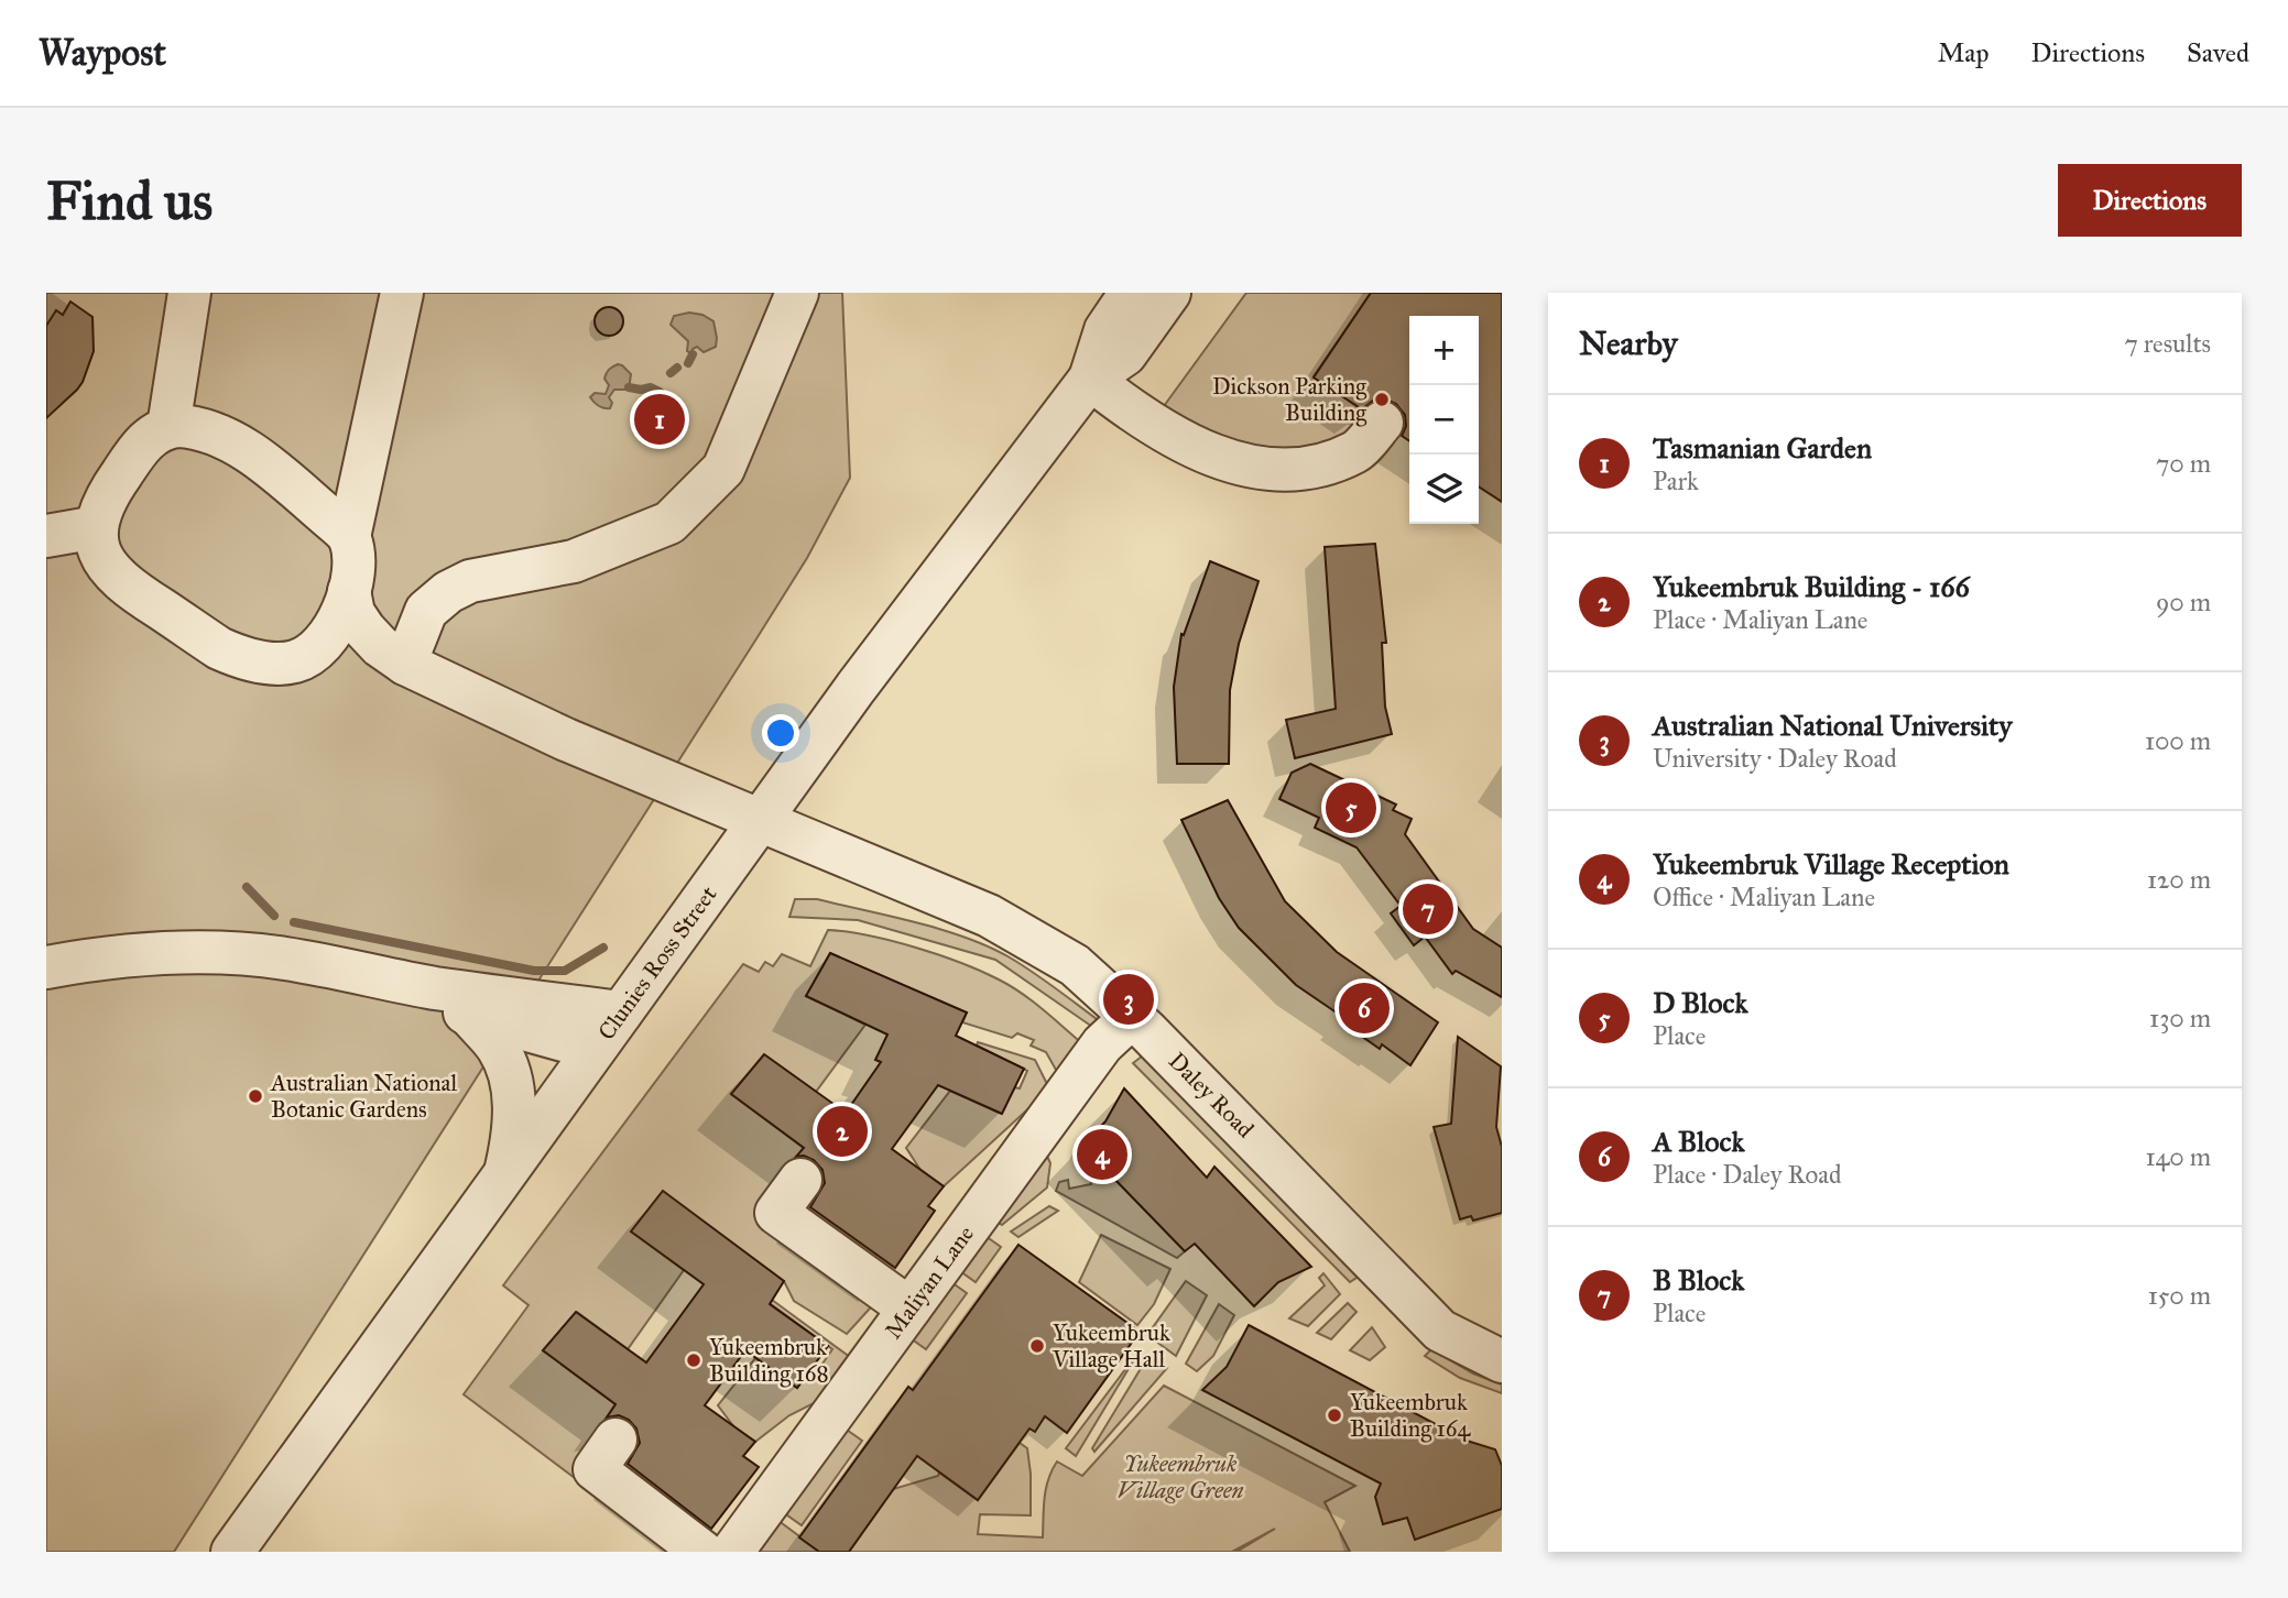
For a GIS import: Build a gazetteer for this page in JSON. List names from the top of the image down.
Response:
{
  "streets": {
    "street": ["Clunies Ross Street", "Daley Road", "Maliyan Lane"]
  },
  "crossings": [
    ["Clunies Ross Street", "Daley Road"],
    ["Daley Road", "Maliyan Lane"]
  ],
  "parks": ["Yukeembruk Village Green"],
  "places": [
    "Dickson Parking Building",
    "Australian National Botanic Gardens",
    "Yukeembruk Village Hall",
    "Yukeembruk Building 168",
    "Yukeembruk Building 164"
  ],
  "page": {
    "header": "Waypost",
    "nav": ["Map", "Directions", "Saved"],
    "buttons": "Directions",
    "title": "Find us",
    "heading": ["Nearby", "7 results"],
    "map_buttons": ["+", "−"],
    "pins": [
      "1",
      "5",
      "7",
      "3",
      "6",
      "2",
      "4"
    ],
    "list": [
      {
        "mark": "1",
        "name": "Tasmanian Garden",
        "note": "Park",
        "value": "70 m"
      },
      {
        "mark": "2",
        "name": "Yukeembruk Building - 166",
        "note": "Place · Maliyan Lane",
        "value": "90 m"
      },
      {
        "mark": "3",
        "name": "Australian National University",
        "note": "University · Daley Road",
        "value": "100 m"
      },
      {
        "mark": "4",
        "name": "Yukeembruk Village Reception",
        "note": "Office · Maliyan Lane",
        "value": "120 m"
      },
      {
        "mark": "5",
        "name": "D Block",
        "note": "Place",
        "value": "130 m"
      },
      {
        "mark": "6",
        "name": "A Block",
        "note": "Place · Daley Road",
        "value": "140 m"
      },
      {
        "mark": "7",
        "name": "B Block",
        "note": "Place",
        "value": "150 m"
      }
    ]
  }
}
